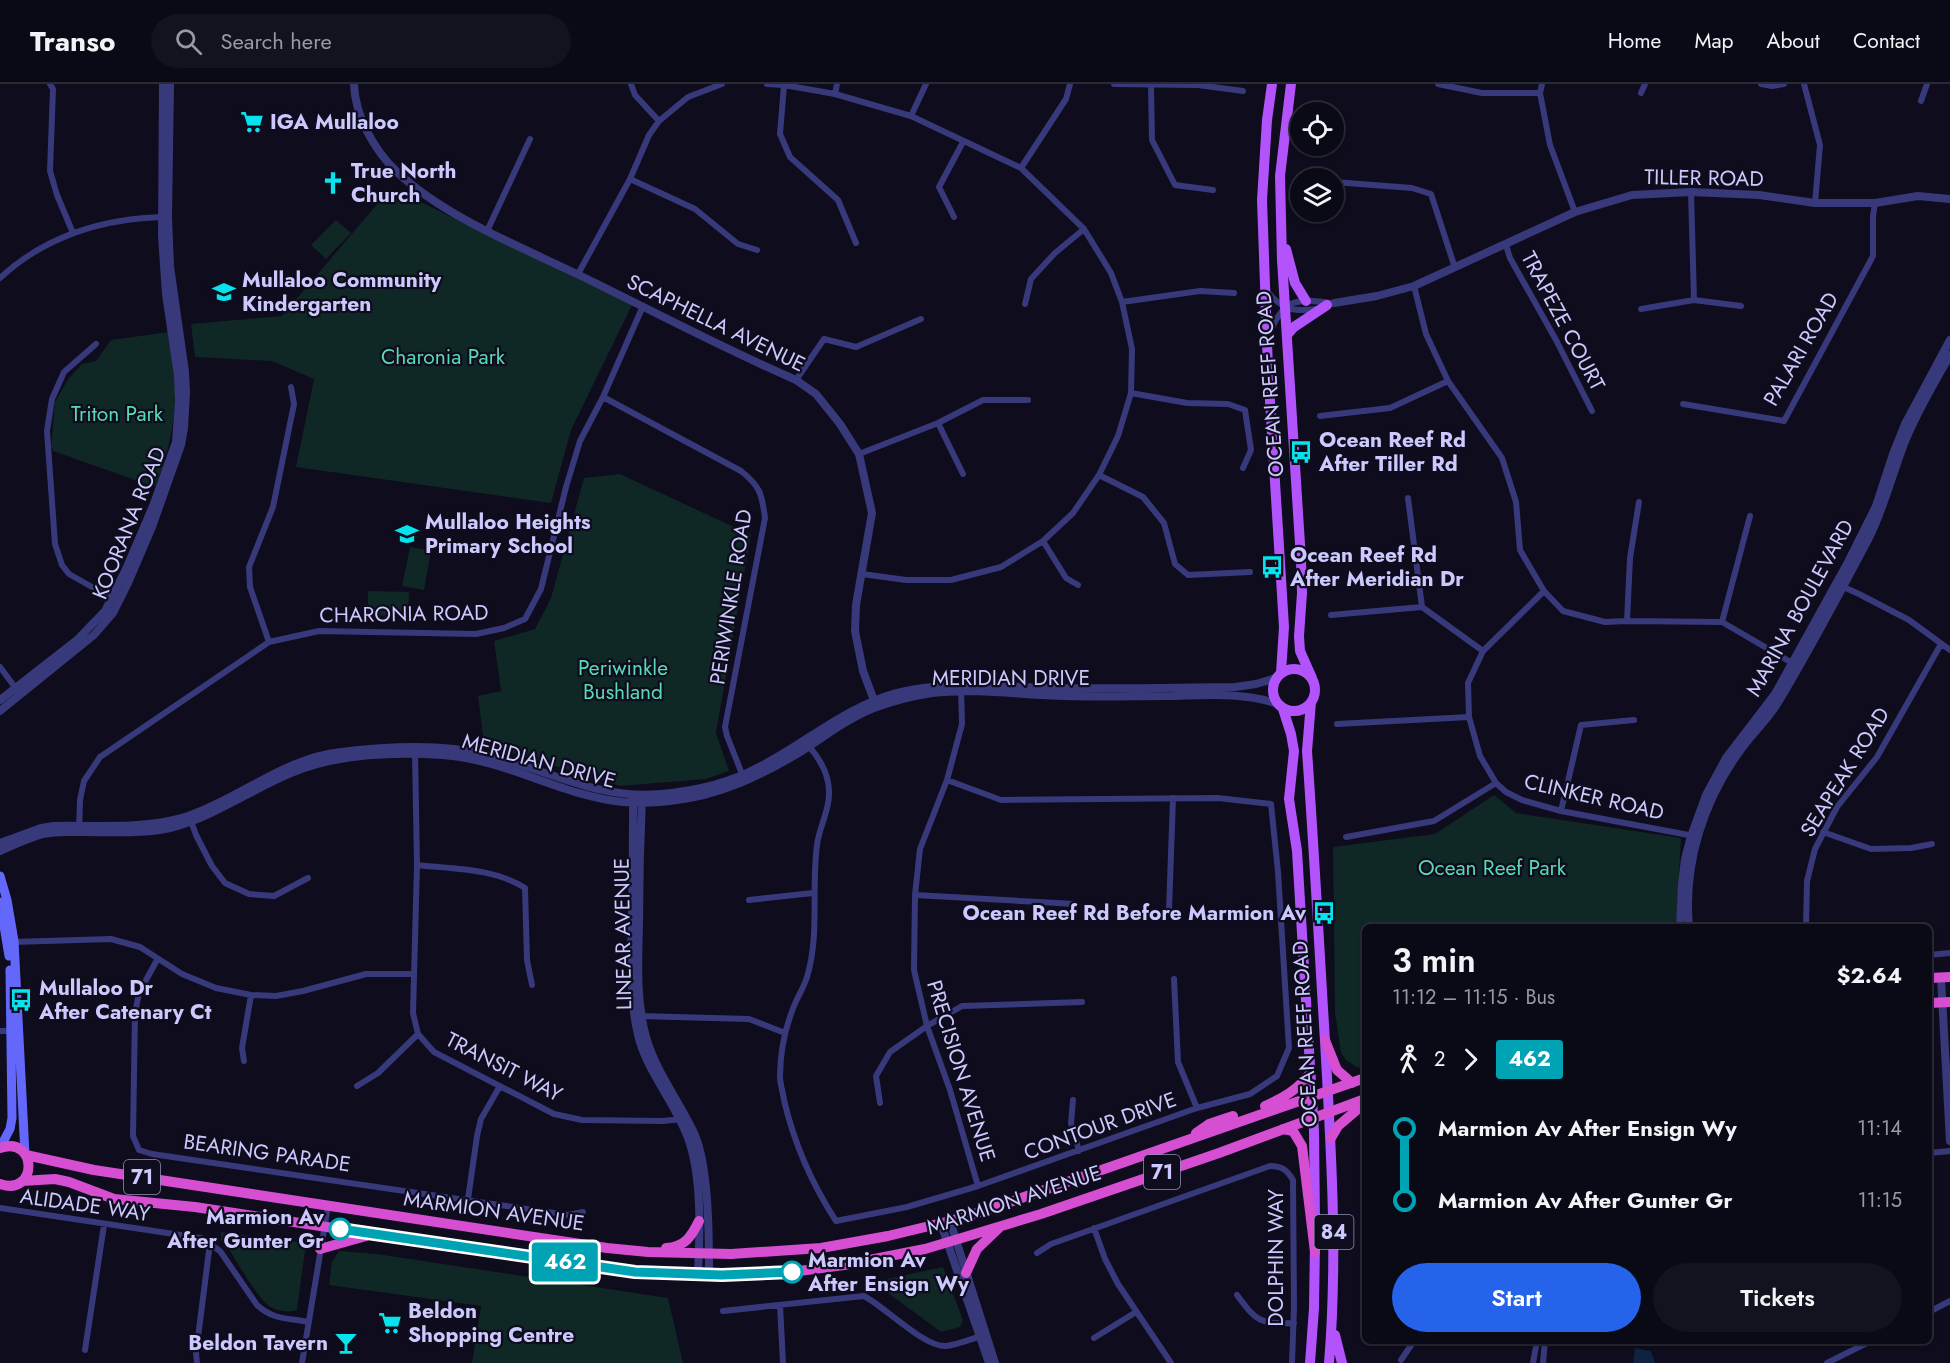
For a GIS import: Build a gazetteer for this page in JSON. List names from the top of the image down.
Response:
{
  "streets": {
    "highway": ["71", "MARMION AVENUE"],
    "main road": ["OCEAN REEF ROAD", "84"],
    "street": [
      "TILLER ROAD",
      "TRAPEZE COURT",
      "SCAPHELLA AVENUE",
      "PALARI ROAD",
      "KOORANA ROAD",
      "PERIWINKLE ROAD",
      "MARINA BOULEVARD",
      "CHARONIA ROAD",
      "MERIDIAN DRIVE",
      "SEAPEAK ROAD",
      "CLINKER ROAD",
      "LINEAR AVENUE",
      "TRANSIT WAY",
      "PRECISION AVENUE",
      "CONTOUR DRIVE",
      "BEARING PARADE",
      "ALIDADE WAY",
      "DOLPHIN WAY"
    ]
  },
  "crossings": [
    ["TILLER ROAD", "TRAPEZE COURT"],
    ["TILLER ROAD", "PALARI ROAD"],
    ["TILLER ROAD", "OCEAN REEF ROAD"],
    ["SCAPHELLA AVENUE", "CHARONIA ROAD"],
    ["SCAPHELLA AVENUE", "MERIDIAN DRIVE"],
    ["OCEAN REEF ROAD", "MERIDIAN DRIVE"],
    ["OCEAN REEF ROAD", "MARMION AVENUE"],
    ["PERIWINKLE ROAD", "CHARONIA ROAD"],
    ["PERIWINKLE ROAD", "MERIDIAN DRIVE"],
    ["MARINA BOULEVARD", "CLINKER ROAD"],
    ["CHARONIA ROAD", "MERIDIAN DRIVE"],
    ["MERIDIAN DRIVE", "LINEAR AVENUE"],
    ["MERIDIAN DRIVE", "TRANSIT WAY"],
    ["MERIDIAN DRIVE", "PRECISION AVENUE"],
    ["MERIDIAN DRIVE", "CONTOUR DRIVE"],
    ["LINEAR AVENUE", "TRANSIT WAY"],
    ["LINEAR AVENUE", "MARMION AVENUE"],
    ["PRECISION AVENUE", "CONTOUR DRIVE"],
    ["71", "MARMION AVENUE"]
  ],
  "parks": [
    "Charonia Park",
    "Triton Park",
    "Periwinkle Bushland",
    "Ocean Reef Park"
  ],
  "places": {
    "supermarket": ["IGA Mullaloo", "Beldon Shopping Centre"],
    "church": ["True North Church"],
    "school or university": ["Mullaloo Community Kindergarten", "Mullaloo Heights Primary School"],
    "bus stop": [
      "Ocean Reef Rd After Tiller Rd",
      "Ocean Reef Rd After Meridian Dr",
      "Ocean Reef Rd Before Marmion Av",
      "Mullaloo Dr After Catenary Ct"
    ],
    "other": ["Marmion Av After Gunter Gr", "Marmion Av After Ensign Wy"],
    "bar": ["Beldon Tavern"]
  },
  "lines": ["bus line 462"],
  "page": {
    "header": "Transo",
    "search": "Search here",
    "nav": [
      "Home",
      "Map",
      "About",
      "Contact"
    ],
    "on_map": "462",
    "heading": ["3 min", "11:12 – 11:15 · Bus", "$2.64"],
    "legs": ["2", "462"],
    "list": [
      {
        "name": "Marmion Av After Ensign Wy",
        "value": "11:14"
      },
      {
        "name": "Marmion Av After Gunter Gr",
        "value": "11:15"
      }
    ],
    "buttons": ["Start", "Tickets"]
  }
}
